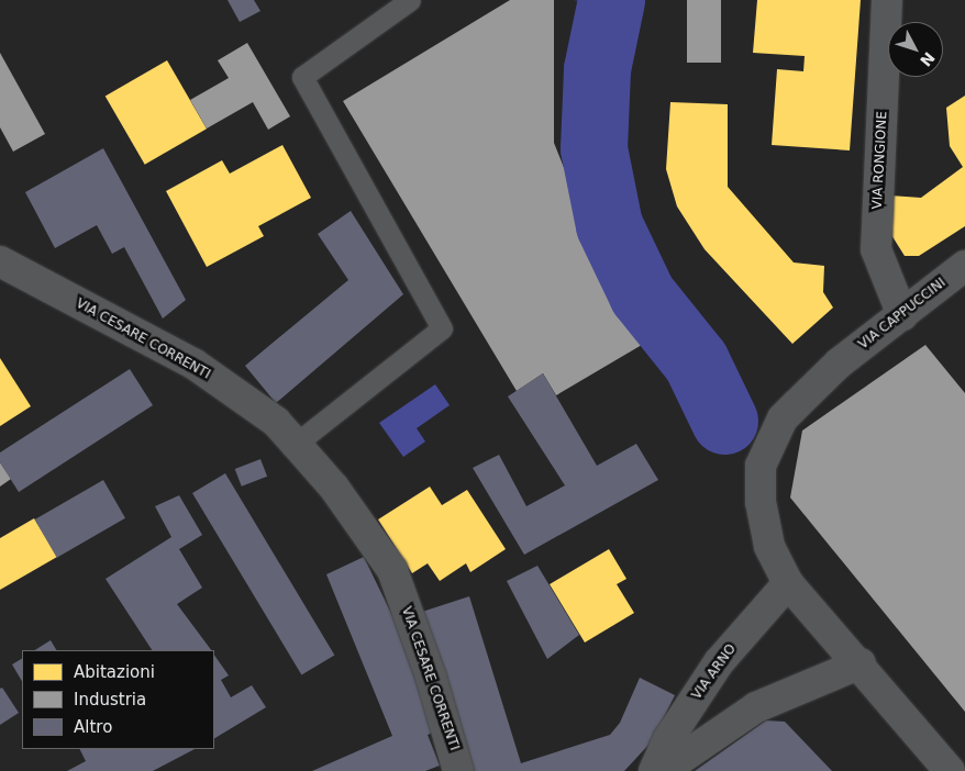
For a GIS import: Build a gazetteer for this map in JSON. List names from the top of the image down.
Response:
{
  "streets": {
    "street": [
      "VIA RONGIONE",
      "VIA CAPPUCCINI",
      "VIA CESARE CORRENTI",
      "VIA ARNO"
    ]
  },
  "crossings": [
    ["VIA RONGIONE", "VIA CAPPUCCINI"],
    ["VIA CAPPUCCINI", "VIA ARNO"]
  ],
  "legend": ["Abitazioni", "Industria", "Altro"],
  "north": "bottom right"
}
